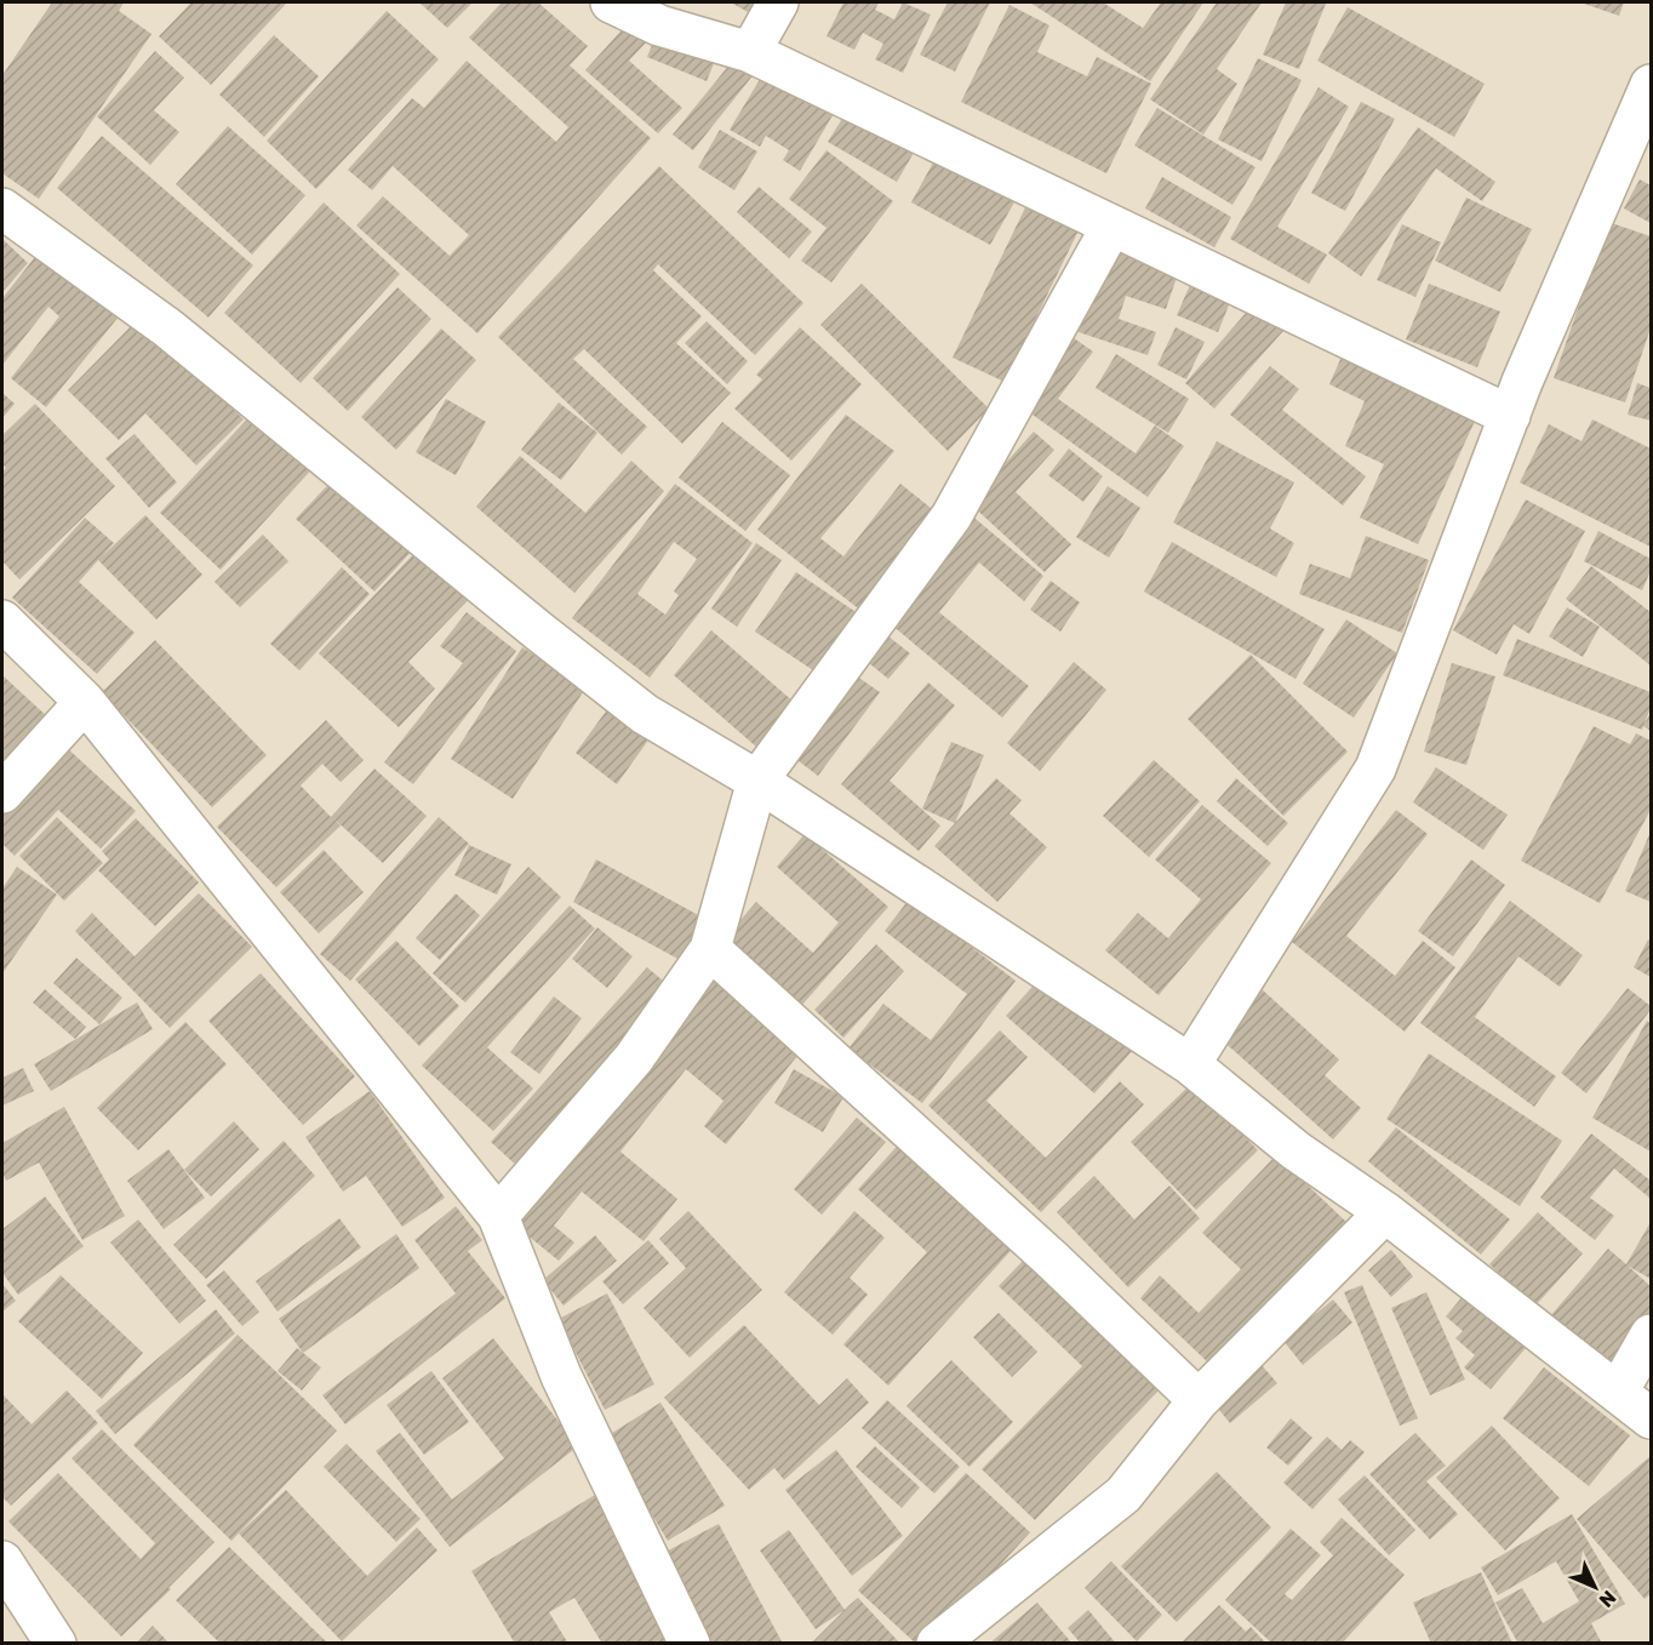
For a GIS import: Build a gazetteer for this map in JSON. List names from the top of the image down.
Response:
{
  "north": "bottom right"
}
